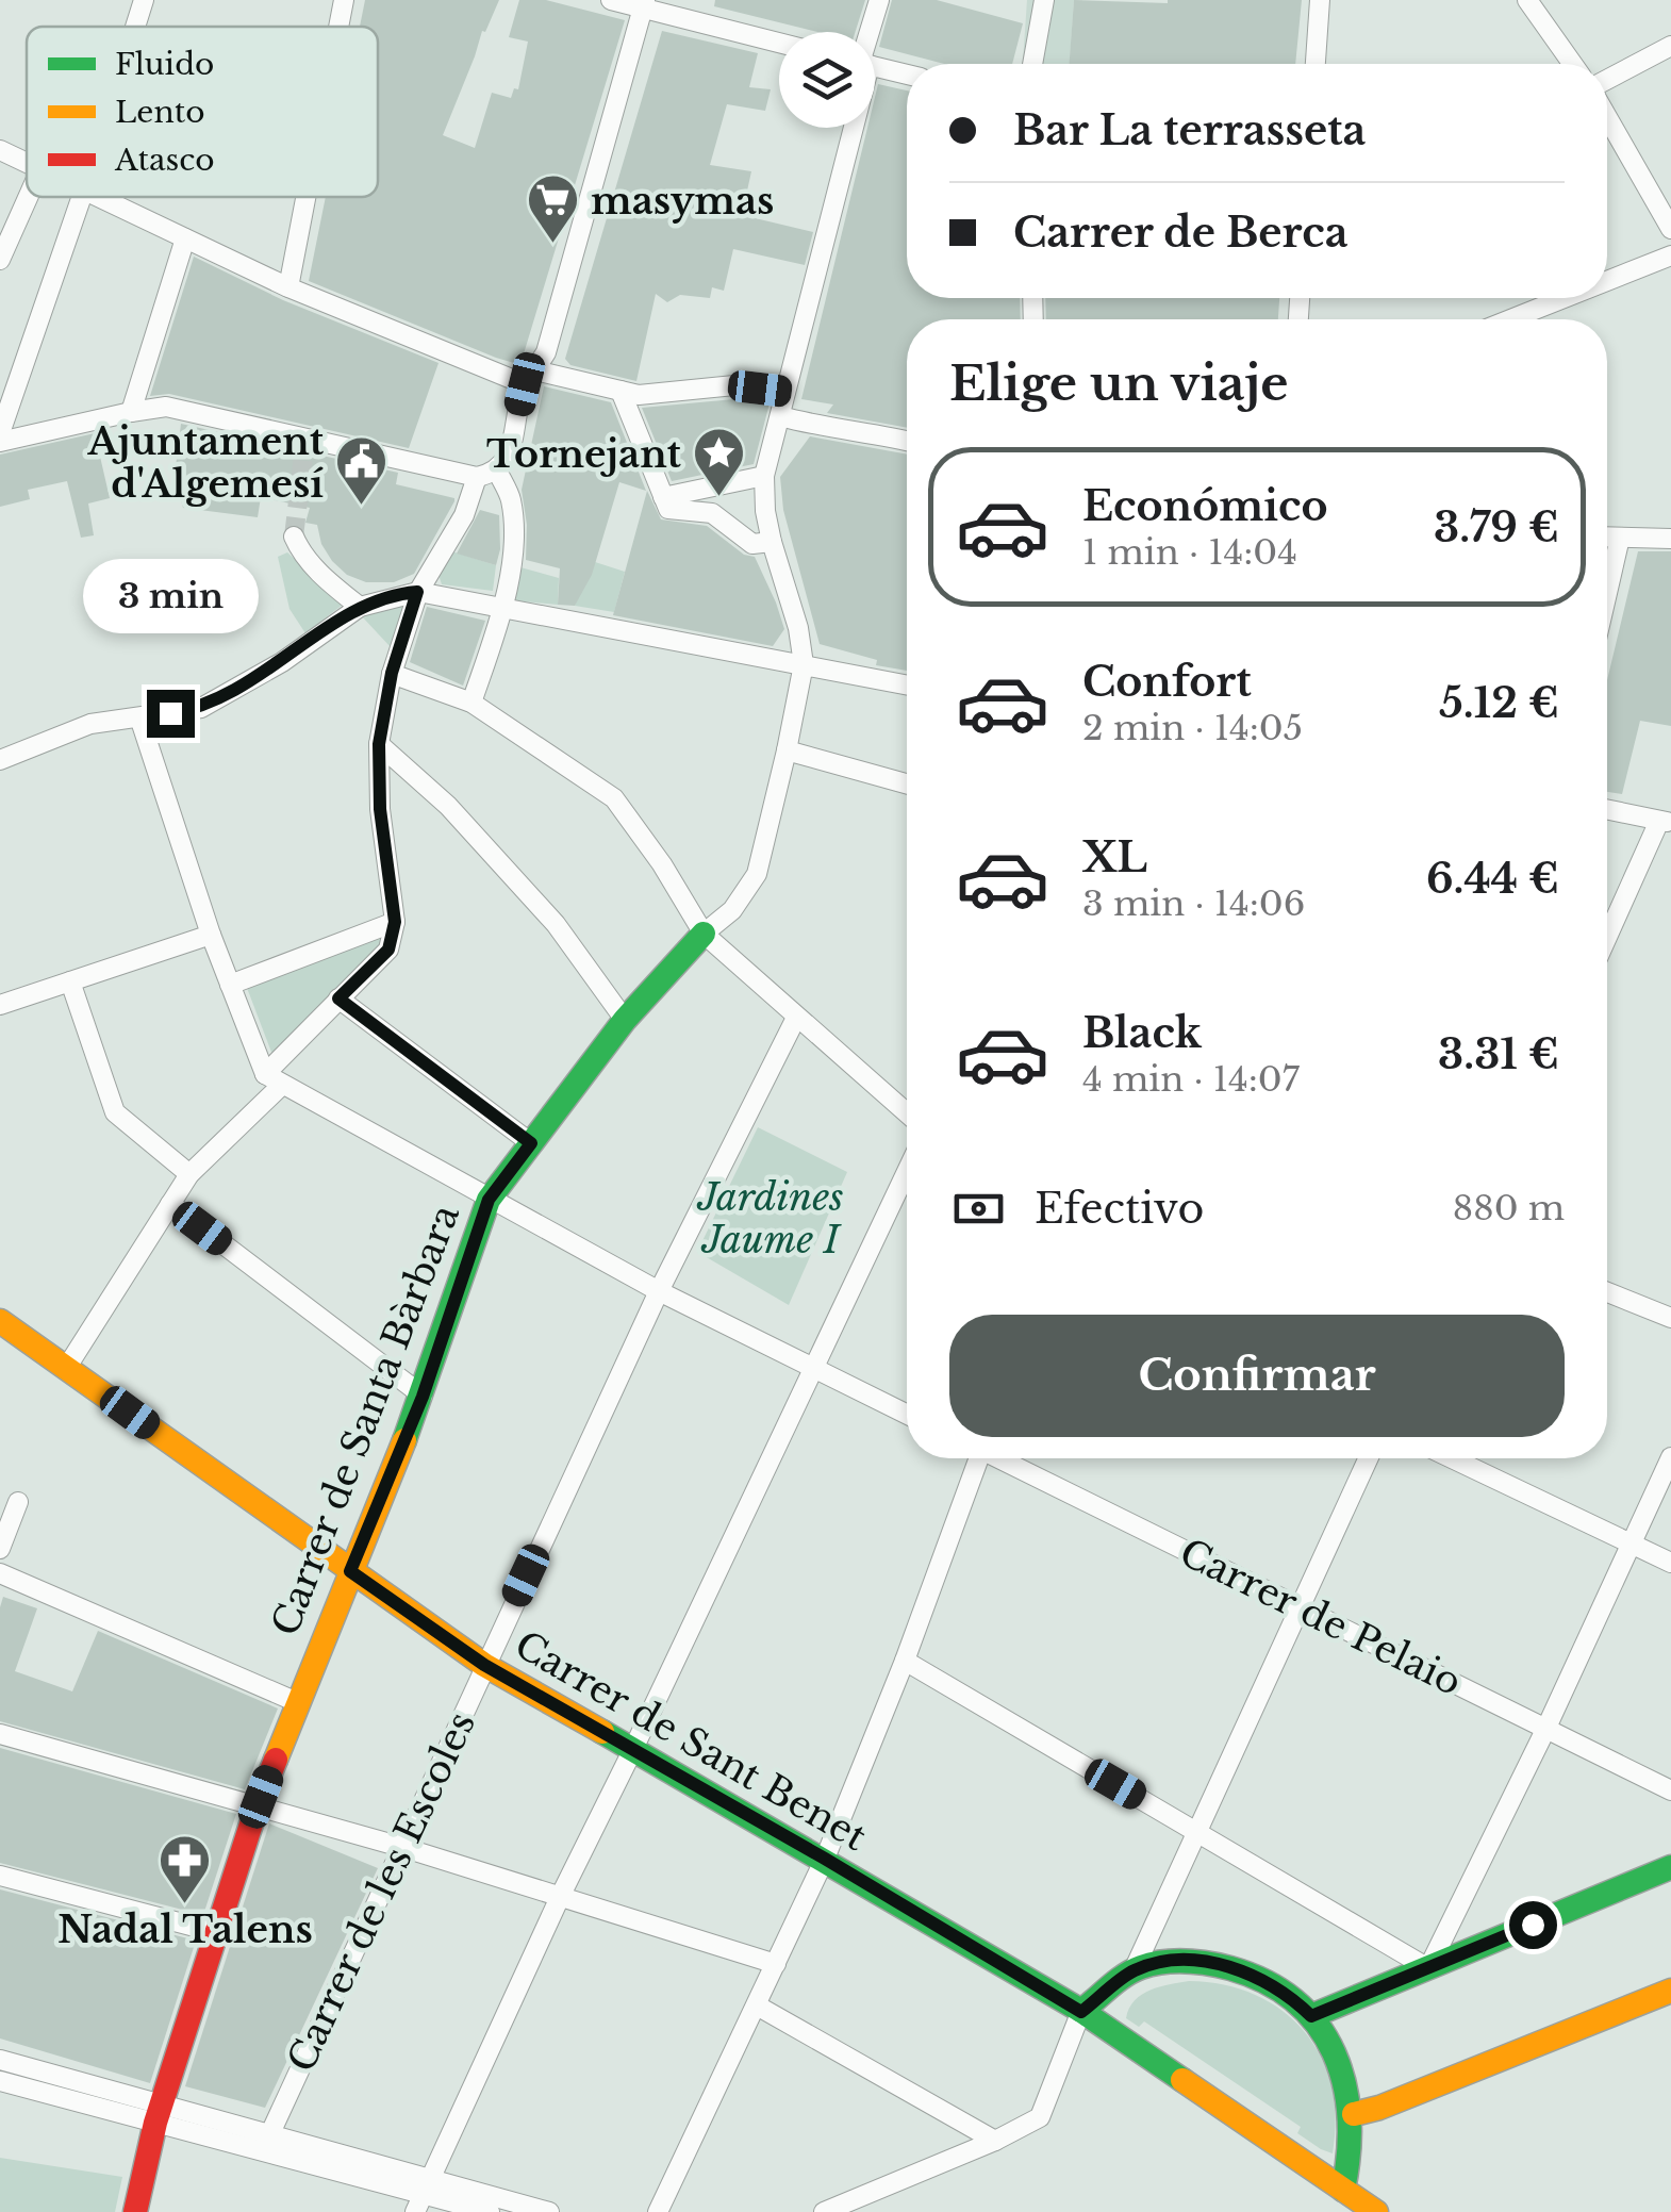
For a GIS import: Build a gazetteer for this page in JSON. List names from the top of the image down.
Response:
{
  "streets": {
    "street": [
      "Carrer de Santa Bàrbara",
      "Carrer de Pelaio",
      "Carrer de Sant Benet",
      "Carrer de les Escoles"
    ]
  },
  "crossings": [
    ["Carrer de Santa Bàrbara", "Carrer de Sant Benet"],
    ["Carrer de Sant Benet", "Carrer de les Escoles"]
  ],
  "parks": ["Jardines Jaume I"],
  "places": {
    "supermarket": ["masymas"],
    "place": ["Tornejant"],
    "public building": ["Ajuntament d'Algemesí"],
    "pharmacy": ["Nadal Talens"]
  },
  "legend": ["Fluido", "Lento", "Atasco"],
  "page": {
    "banner": ["Bar La terrasseta", "Carrer de Berca"],
    "heading": "Elige un viaje",
    "list": [
      {
        "name": "Económico",
        "note": "1 min · 14:04",
        "value": "3.79 €"
      },
      {
        "name": "Confort",
        "note": "2 min · 14:05",
        "value": "5.12 €"
      },
      {
        "name": "XL",
        "note": "3 min · 14:06",
        "value": "6.44 €"
      },
      {
        "name": "Black",
        "note": "4 min · 14:07",
        "value": "3.31 €"
      }
    ],
    "bubble": "3 min",
    "pay": ["Efectivo", "880 m"],
    "buttons": "Confirmar"
  }
}
